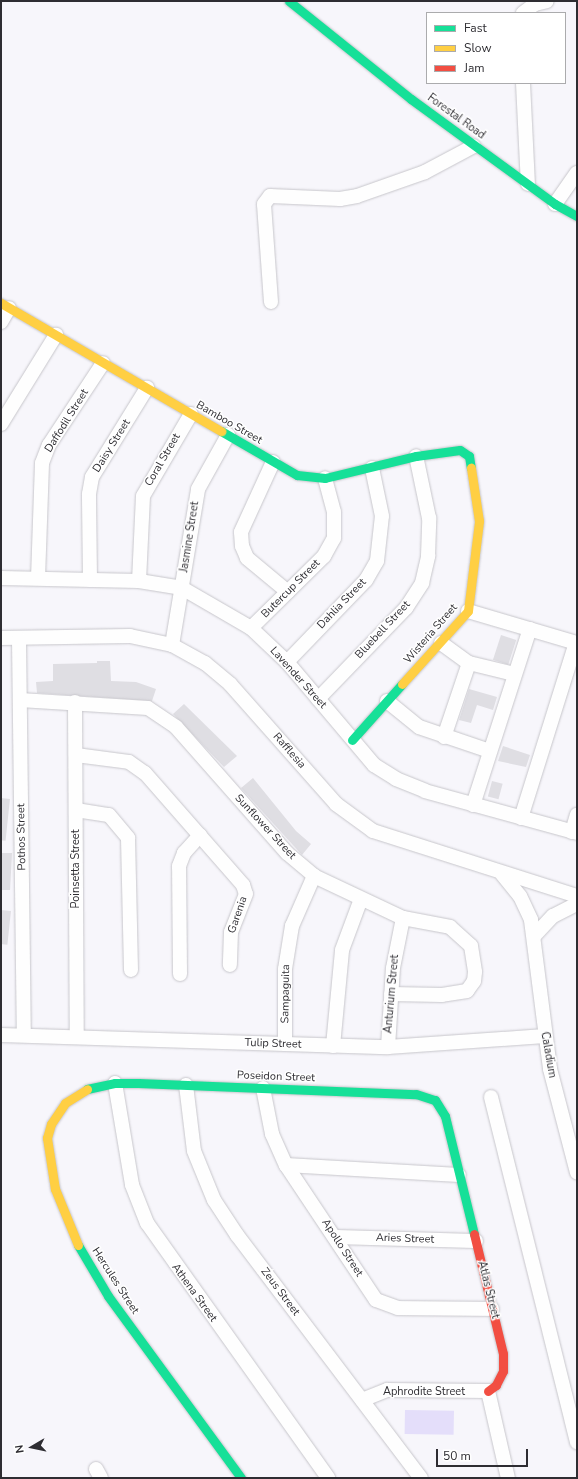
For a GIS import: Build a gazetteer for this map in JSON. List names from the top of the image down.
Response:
{
  "streets": {
    "street": [
      "Forestal Road",
      "Daffodil Street",
      "Bamboo Street",
      "Daisy Street",
      "Coral Street",
      "Jasmine Street",
      "Butercup Street",
      "Dahlia Street",
      "Bluebell Street",
      "Wisteria Street",
      "Lavender Street",
      "Rafflesia",
      "Sunflower Street",
      "Pothos Street",
      "Poinsetta Street",
      "Garenia",
      "Sampaguita",
      "Anturium Street",
      "Tulip Street",
      "Caladium",
      "Poseidon Street",
      "Aries Street",
      "Apollo Street",
      "Hercules Street",
      "Atlas Street",
      "Zeus Street",
      "Athena Street",
      "Aphrodite Street"
    ]
  },
  "crossings": [
    ["Daffodil Street", "Bamboo Street"],
    ["Daffodil Street", "Lavender Street"],
    ["Bamboo Street", "Daisy Street"],
    ["Bamboo Street", "Coral Street"],
    ["Bamboo Street", "Jasmine Street"],
    ["Bamboo Street", "Butercup Street"],
    ["Bamboo Street", "Dahlia Street"],
    ["Bamboo Street", "Bluebell Street"],
    ["Bamboo Street", "Wisteria Street"],
    ["Daisy Street", "Lavender Street"],
    ["Coral Street", "Lavender Street"],
    ["Jasmine Street", "Lavender Street"],
    ["Jasmine Street", "Rafflesia"],
    ["Butercup Street", "Lavender Street"],
    ["Dahlia Street", "Lavender Street"],
    ["Bluebell Street", "Lavender Street"],
    ["Wisteria Street", "Lavender Street"],
    ["Rafflesia", "Pothos Street"],
    ["Rafflesia", "Caladium"],
    ["Sunflower Street", "Pothos Street"],
    ["Sunflower Street", "Poinsetta Street"],
    ["Sunflower Street", "Sampaguita"],
    ["Sunflower Street", "Anturium Street"],
    ["Pothos Street", "Tulip Street"],
    ["Poinsetta Street", "Tulip Street"],
    ["Sampaguita", "Tulip Street"],
    ["Anturium Street", "Tulip Street"],
    ["Tulip Street", "Caladium"],
    ["Poseidon Street", "Apollo Street"],
    ["Poseidon Street", "Hercules Street"],
    ["Poseidon Street", "Atlas Street"],
    ["Poseidon Street", "Zeus Street"],
    ["Poseidon Street", "Athena Street"],
    ["Aries Street", "Apollo Street"],
    ["Aries Street", "Atlas Street"],
    ["Apollo Street", "Atlas Street"],
    ["Hercules Street", "Athena Street"],
    ["Atlas Street", "Aphrodite Street"],
    ["Zeus Street", "Aphrodite Street"]
  ],
  "legend": ["Fast", "Slow", "Jam"],
  "scale_bar": "50 m",
  "north": "left"
}
